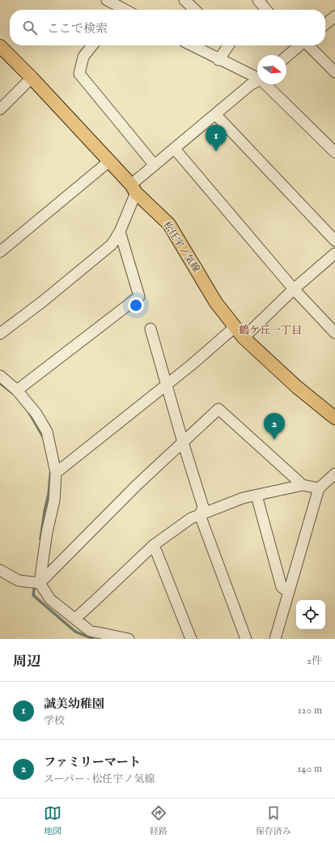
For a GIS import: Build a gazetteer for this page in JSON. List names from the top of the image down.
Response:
{
  "streets": {
    "main road": ["松任宇ノ気線"]
  },
  "districts": ["鶴ケ丘一丁目"],
  "north": "right",
  "page": {
    "search": "ここで検索",
    "pins": ["1", "2"],
    "heading": ["周辺", "2件"],
    "list": [
      {
        "mark": "1",
        "name": "誠美幼稚園",
        "note": "学校",
        "value": "120 m"
      },
      {
        "mark": "2",
        "name": "ファミリーマート",
        "note": "スーパー · 松任宇ノ気線",
        "value": "140 m"
      }
    ],
    "nav": ["地図", "経路", "保存済み"]
  }
}
